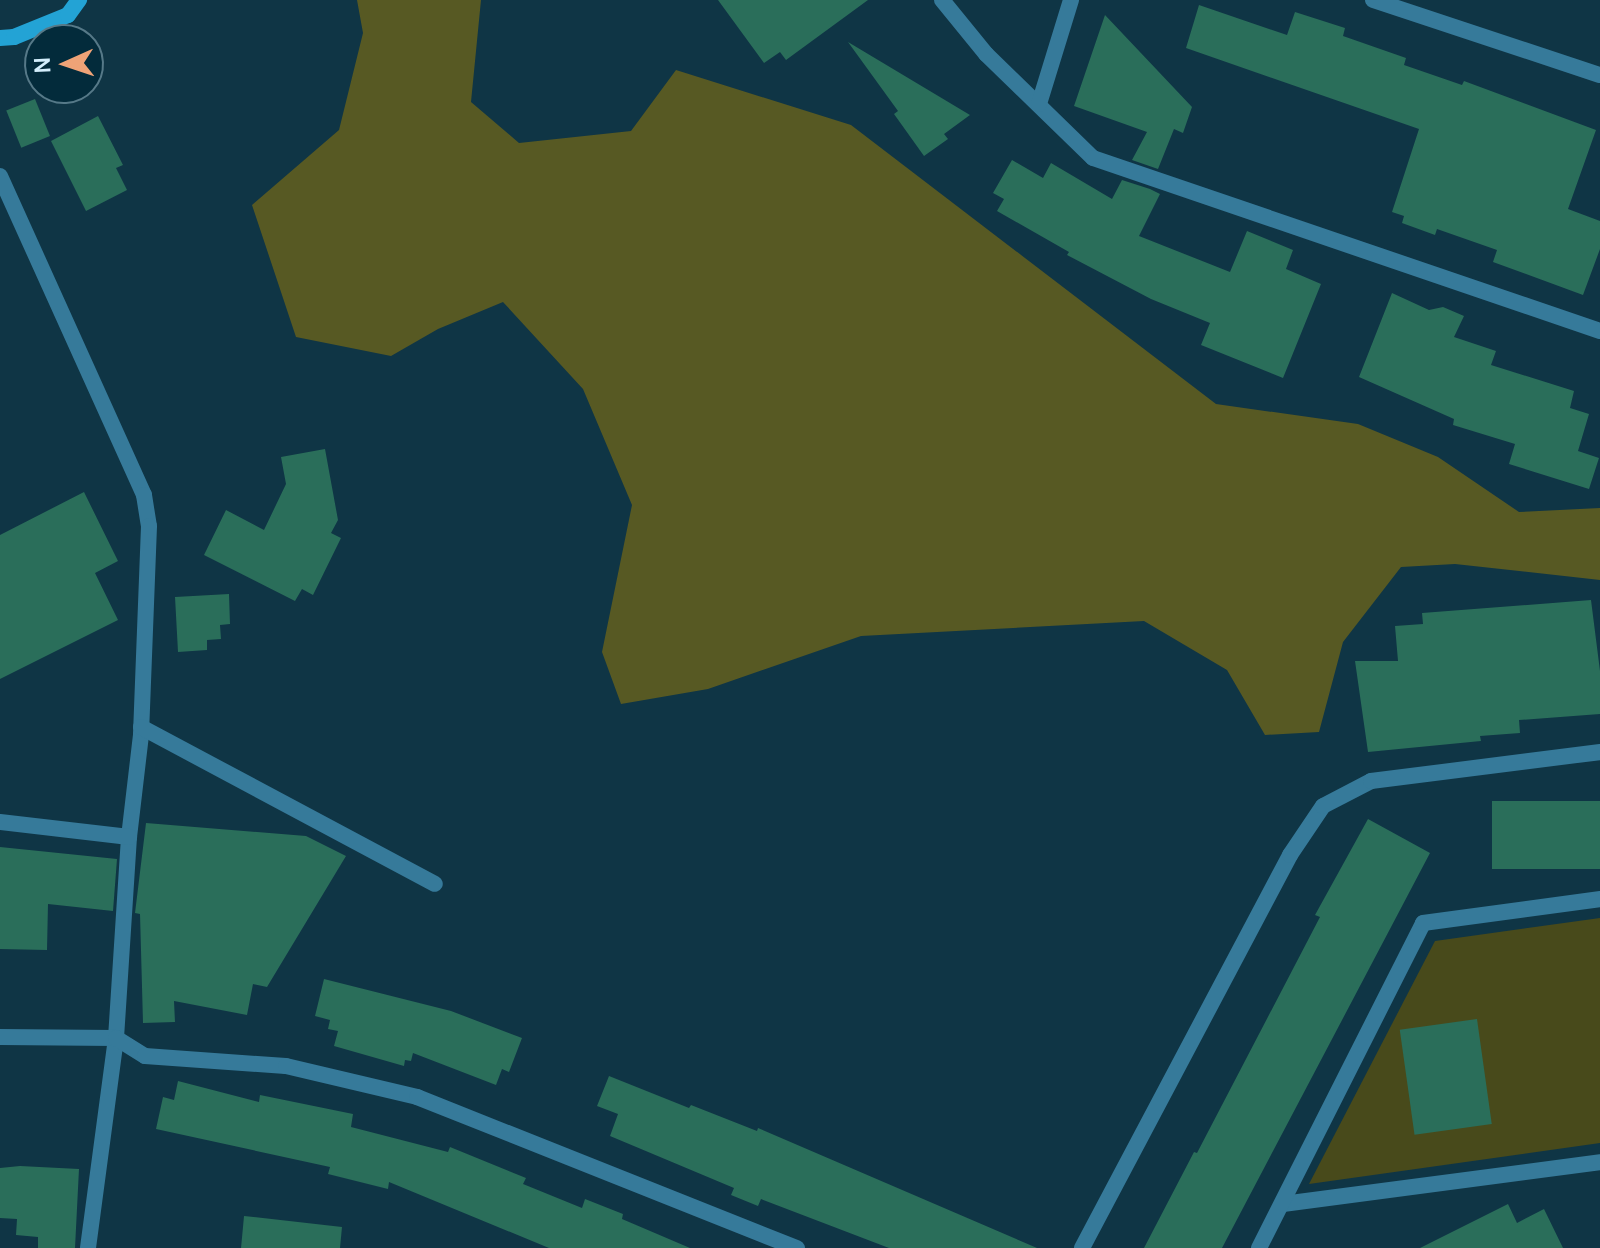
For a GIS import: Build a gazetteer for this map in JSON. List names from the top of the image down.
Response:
{
  "north": "left"
}
